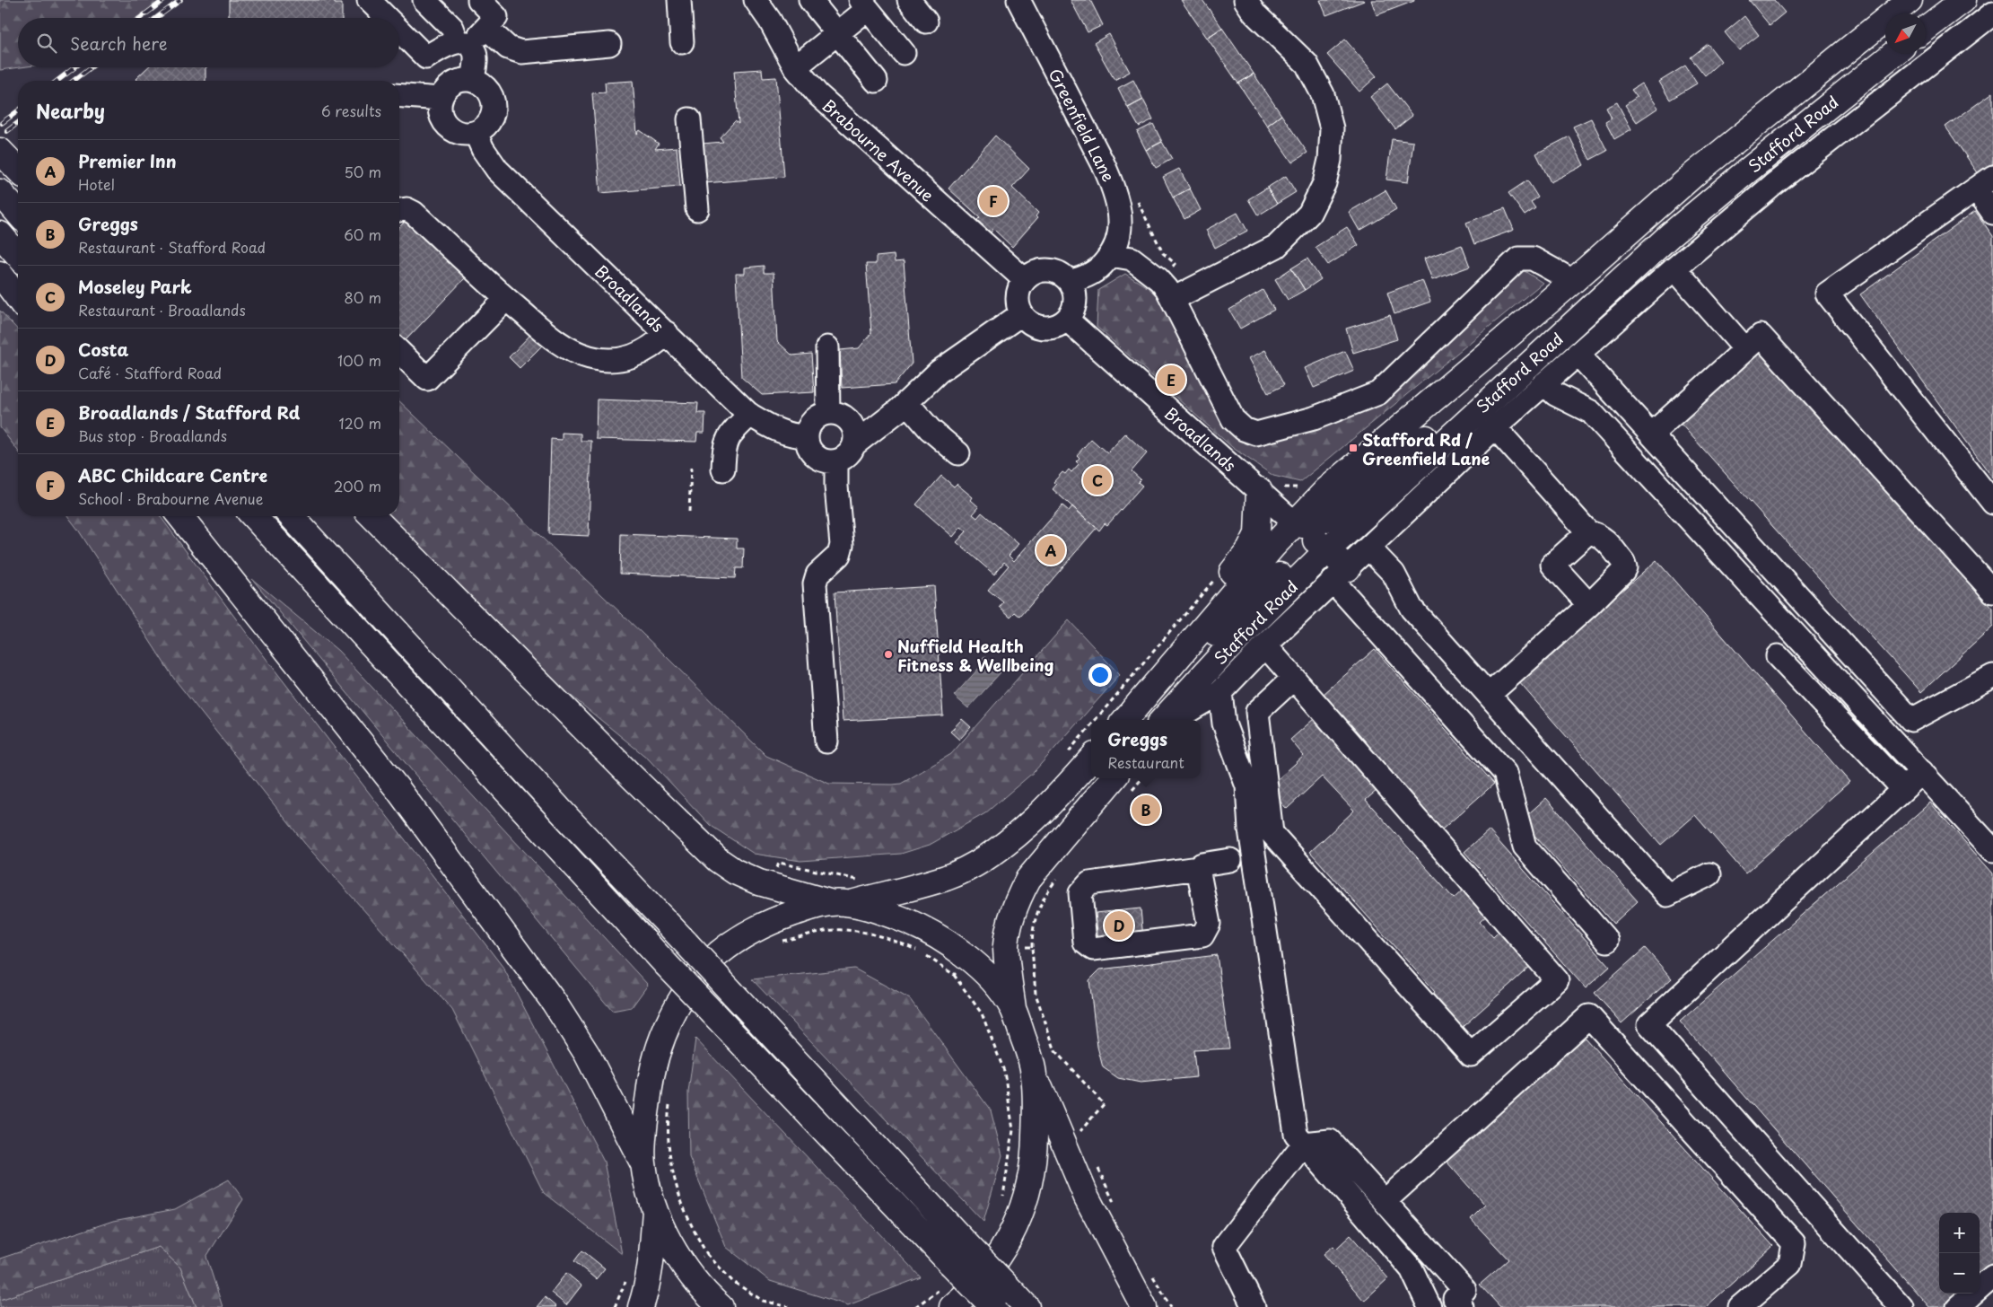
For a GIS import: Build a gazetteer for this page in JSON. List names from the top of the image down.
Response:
{
  "streets": {
    "highway": ["Stafford Road"],
    "street": ["Greenfield Lane", "Brabourne Avenue", "Broadlands"]
  },
  "crossings": [
    ["Greenfield Lane", "Brabourne Avenue"],
    ["Greenfield Lane", "Broadlands"],
    ["Stafford Road", "Broadlands"],
    ["Brabourne Avenue", "Broadlands"]
  ],
  "places": {
    "transit": ["Stafford Rd / Greenfield Lane"],
    "other": ["Nuffield Health Fitness & Wellbeing"]
  },
  "north": "bottom left",
  "page": {
    "search": "Search here",
    "heading": ["Nearby", "6 results"],
    "list": [
      {
        "mark": "A",
        "name": "Premier Inn",
        "note": "Hotel",
        "value": "50 m"
      },
      {
        "mark": "B",
        "name": "Greggs",
        "note": "Restaurant · Stafford Road",
        "value": "60 m"
      },
      {
        "mark": "C",
        "name": "Moseley Park",
        "note": "Restaurant · Broadlands",
        "value": "80 m"
      },
      {
        "mark": "D",
        "name": "Costa",
        "note": "Café · Stafford Road",
        "value": "100 m"
      },
      {
        "mark": "E",
        "name": "Broadlands / Stafford Rd",
        "note": "Bus stop · Broadlands",
        "value": "120 m"
      },
      {
        "mark": "F",
        "name": "ABC Childcare Centre",
        "note": "School · Brabourne Avenue",
        "value": "200 m"
      }
    ],
    "pins": [
      "F",
      "E",
      "C",
      "A",
      "B",
      "D"
    ],
    "popup": ["Greggs", "Restaurant"],
    "map_buttons": ["+", "−"]
  }
}
